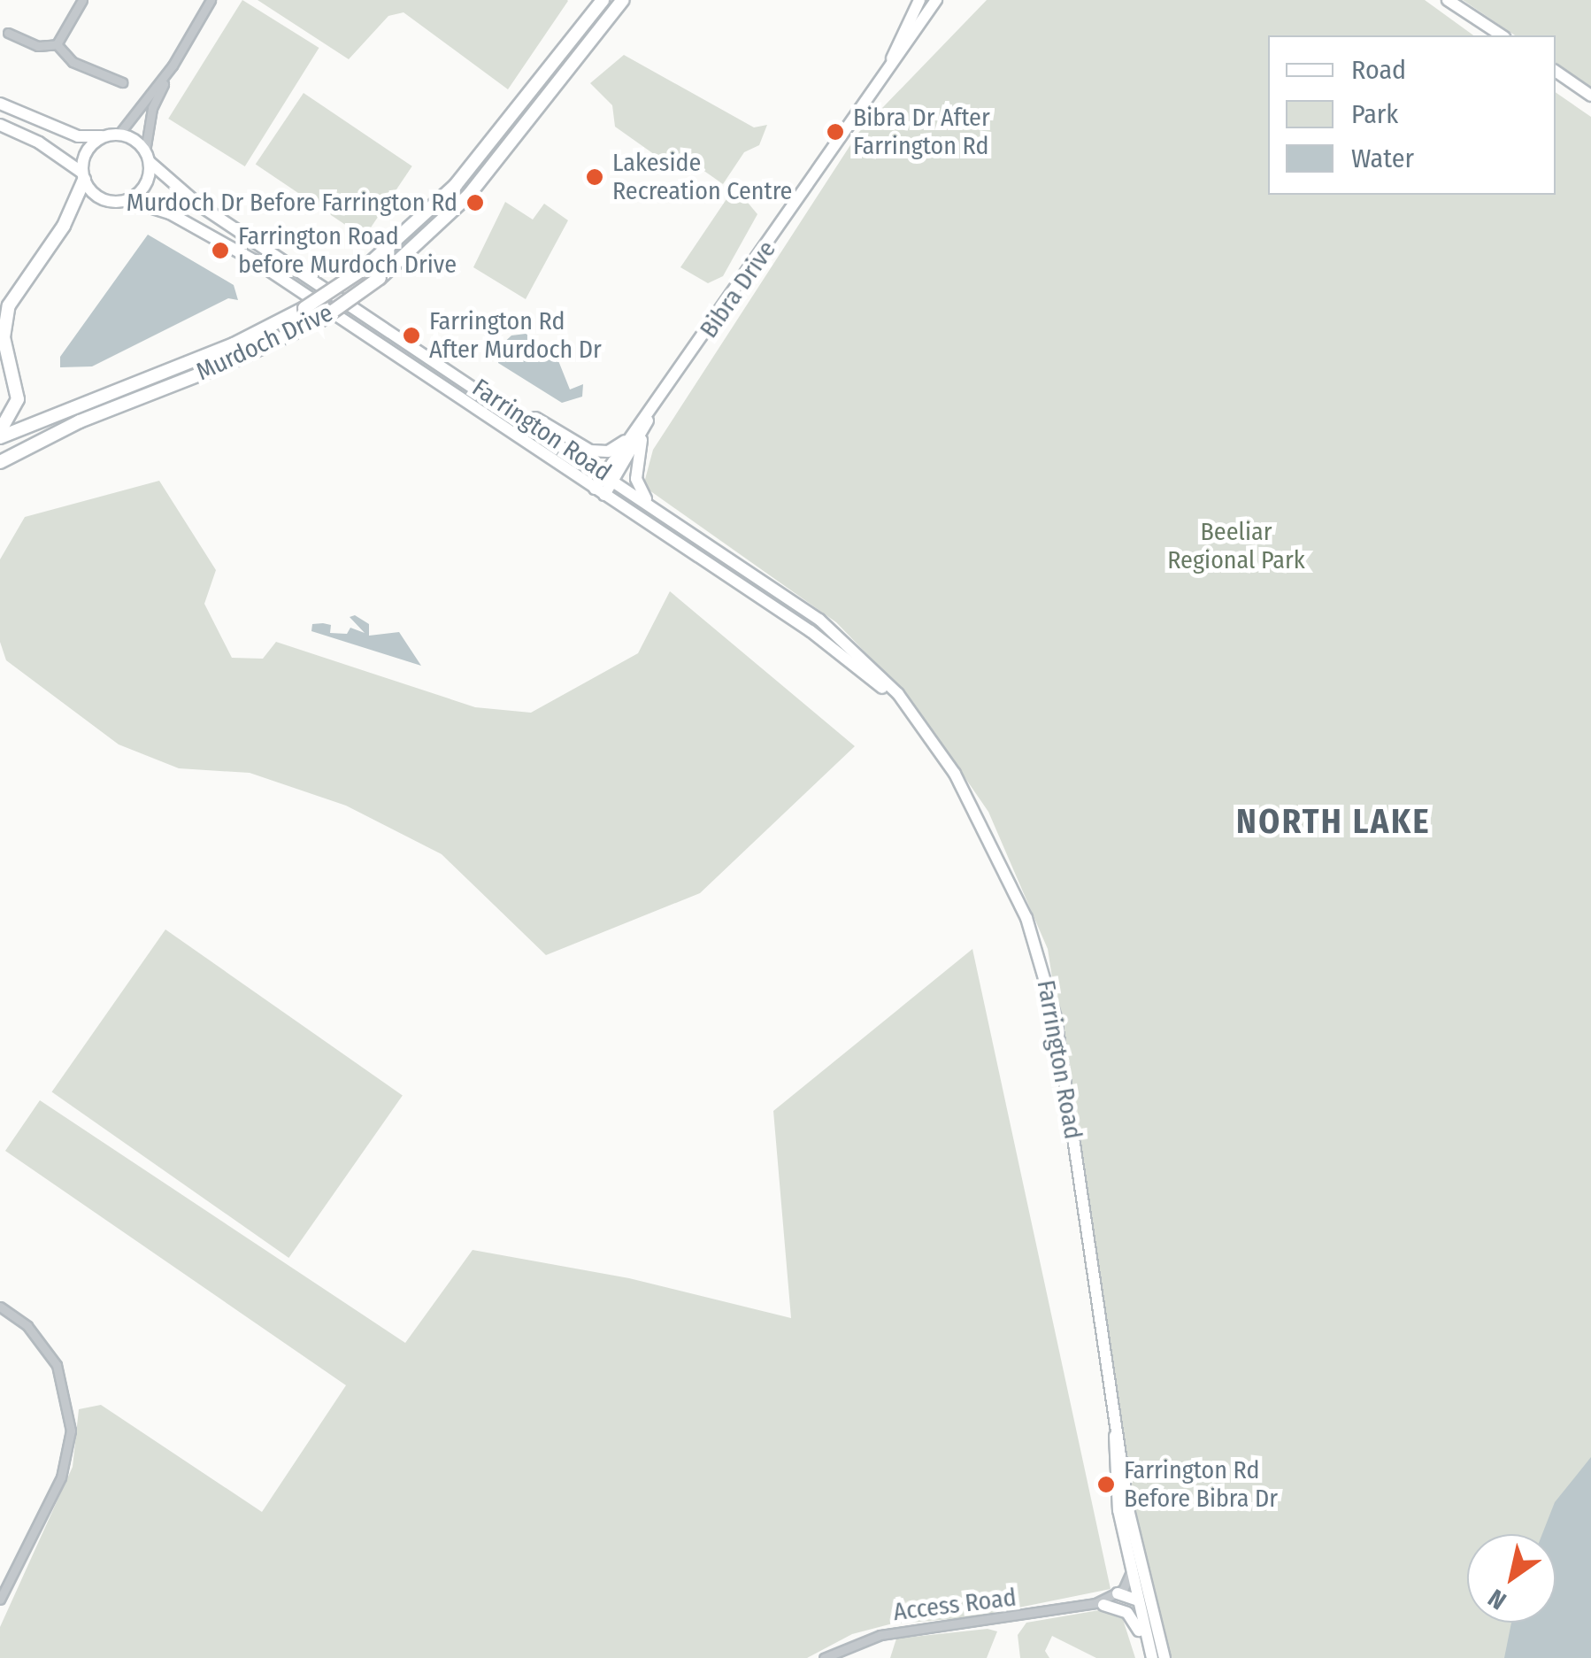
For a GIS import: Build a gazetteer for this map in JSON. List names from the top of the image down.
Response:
{
  "streets": {
    "main road": ["Bibra Drive", "Murdoch Drive", "Farrington Road"],
    "street": ["Access Road"]
  },
  "crossings": [
    ["Bibra Drive", "Farrington Road"],
    ["Farrington Road", "Access Road"]
  ],
  "districts": ["NORTH LAKE"],
  "parks": ["Beeliar Regional Park"],
  "places": [
    "Bibra Dr After Farrington Rd",
    "Lakeside Recreation Centre",
    "Murdoch Dr Before Farrington Rd",
    "Farrington Road before Murdoch Drive",
    "Farrington Rd After Murdoch Dr",
    "Farrington Rd Before Bibra Dr"
  ],
  "legend": ["Road", "Park", "Water"],
  "north": "bottom left"
}
